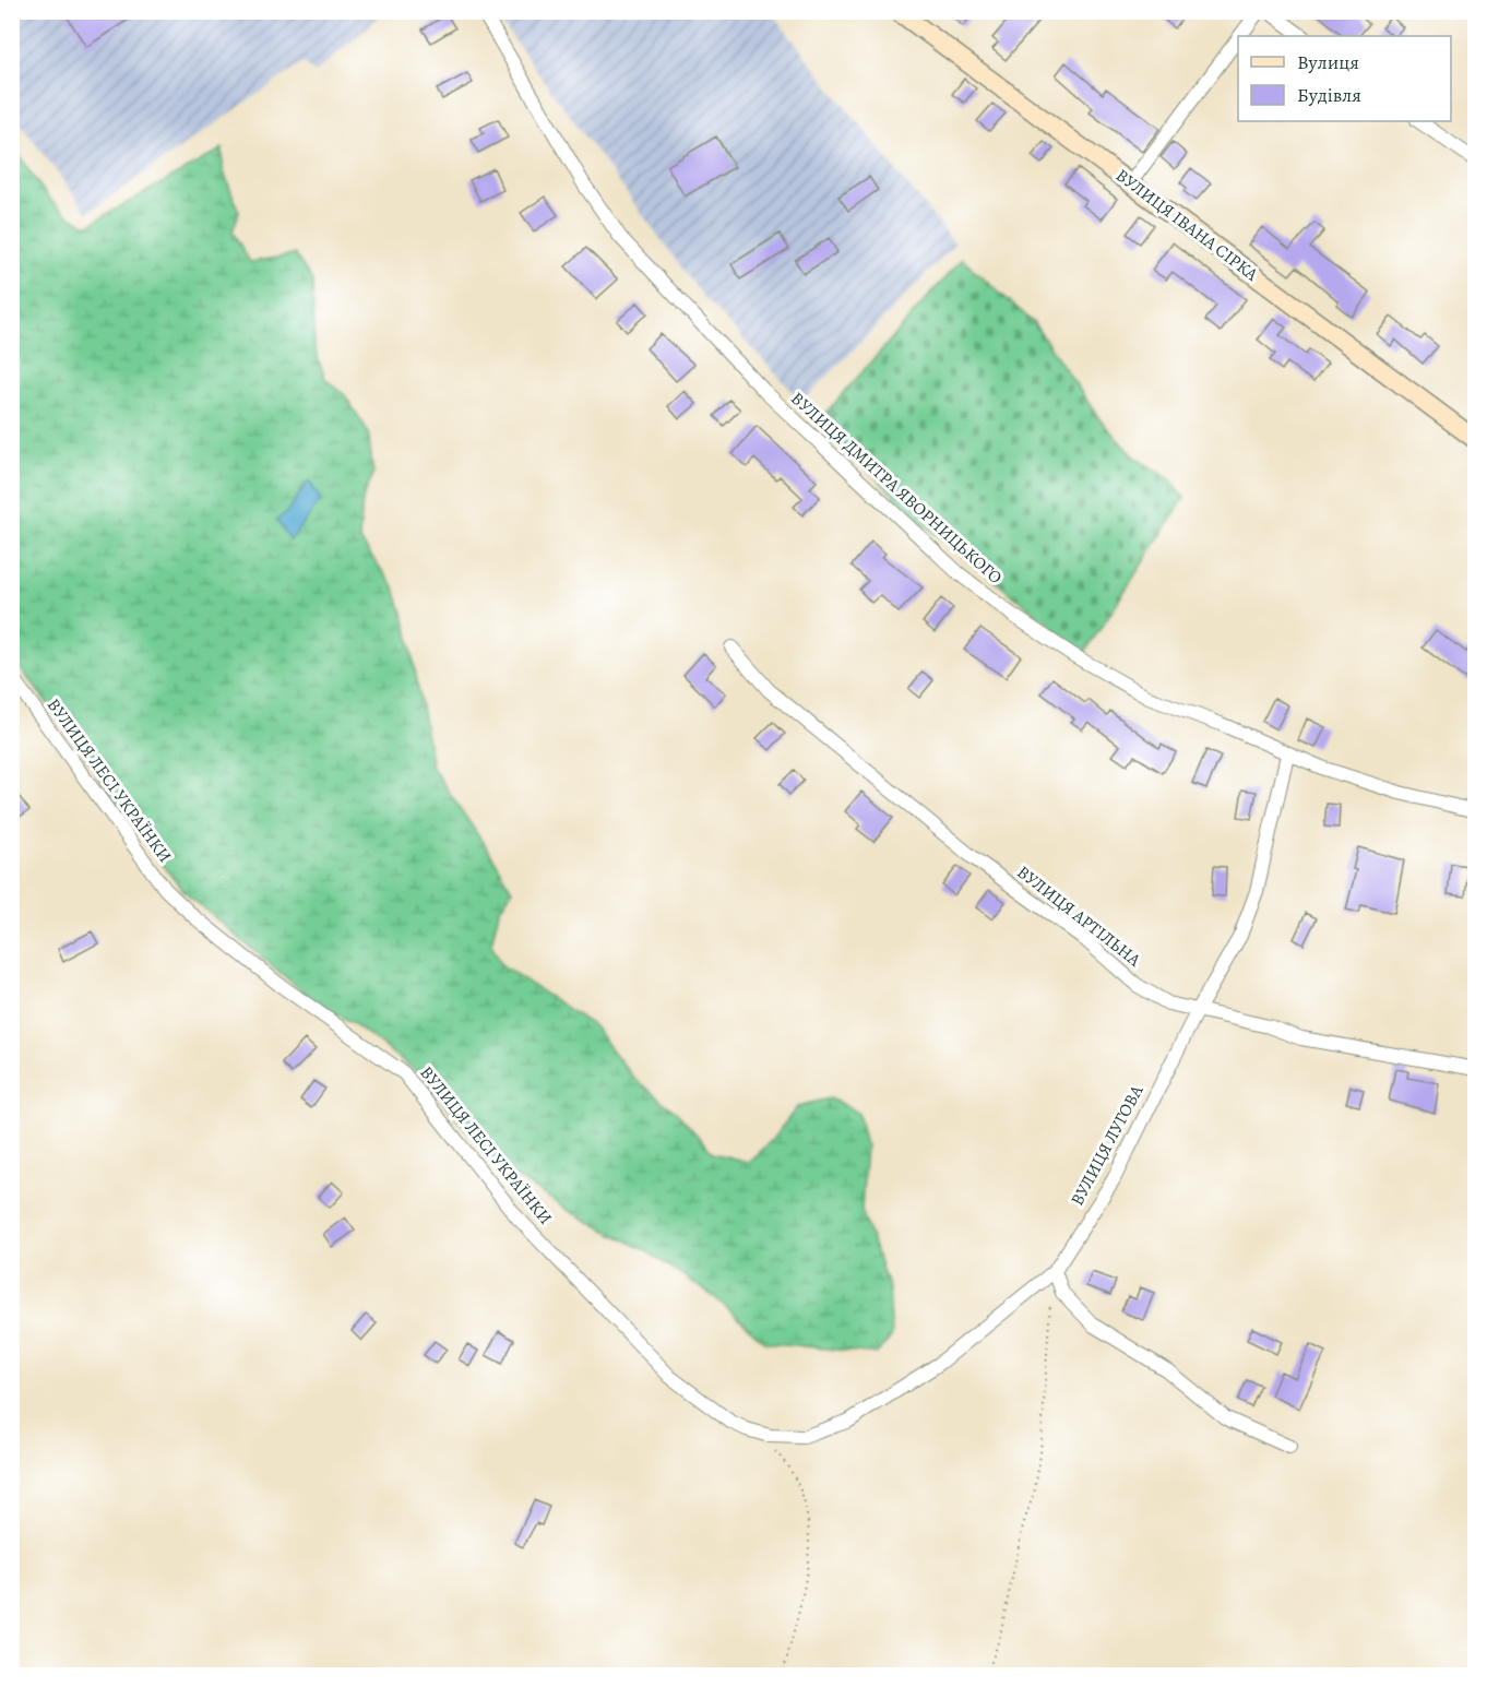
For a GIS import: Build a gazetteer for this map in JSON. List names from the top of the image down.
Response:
{
  "streets": {
    "street": [
      "ВУЛИЦЯ ІВАНА СІРКА",
      "ВУЛИЦЯ ДМИТРА ЯВОРНИЦЬКОГО",
      "ВУЛИЦЯ ЛЕСІ УКРАЇНКИ",
      "ВУЛИЦЯ АРТІЛЬНА",
      "ВУЛИЦЯ ЛУГОВА"
    ]
  },
  "crossings": [
    ["ВУЛИЦЯ ДМИТРА ЯВОРНИЦЬКОГО", "ВУЛИЦЯ ЛУГОВА"],
    ["ВУЛИЦЯ ЛЕСІ УКРАЇНКИ", "ВУЛИЦЯ ЛУГОВА"],
    ["ВУЛИЦЯ АРТІЛЬНА", "ВУЛИЦЯ ЛУГОВА"]
  ],
  "legend": ["Вулиця", "Будівля"]
}
